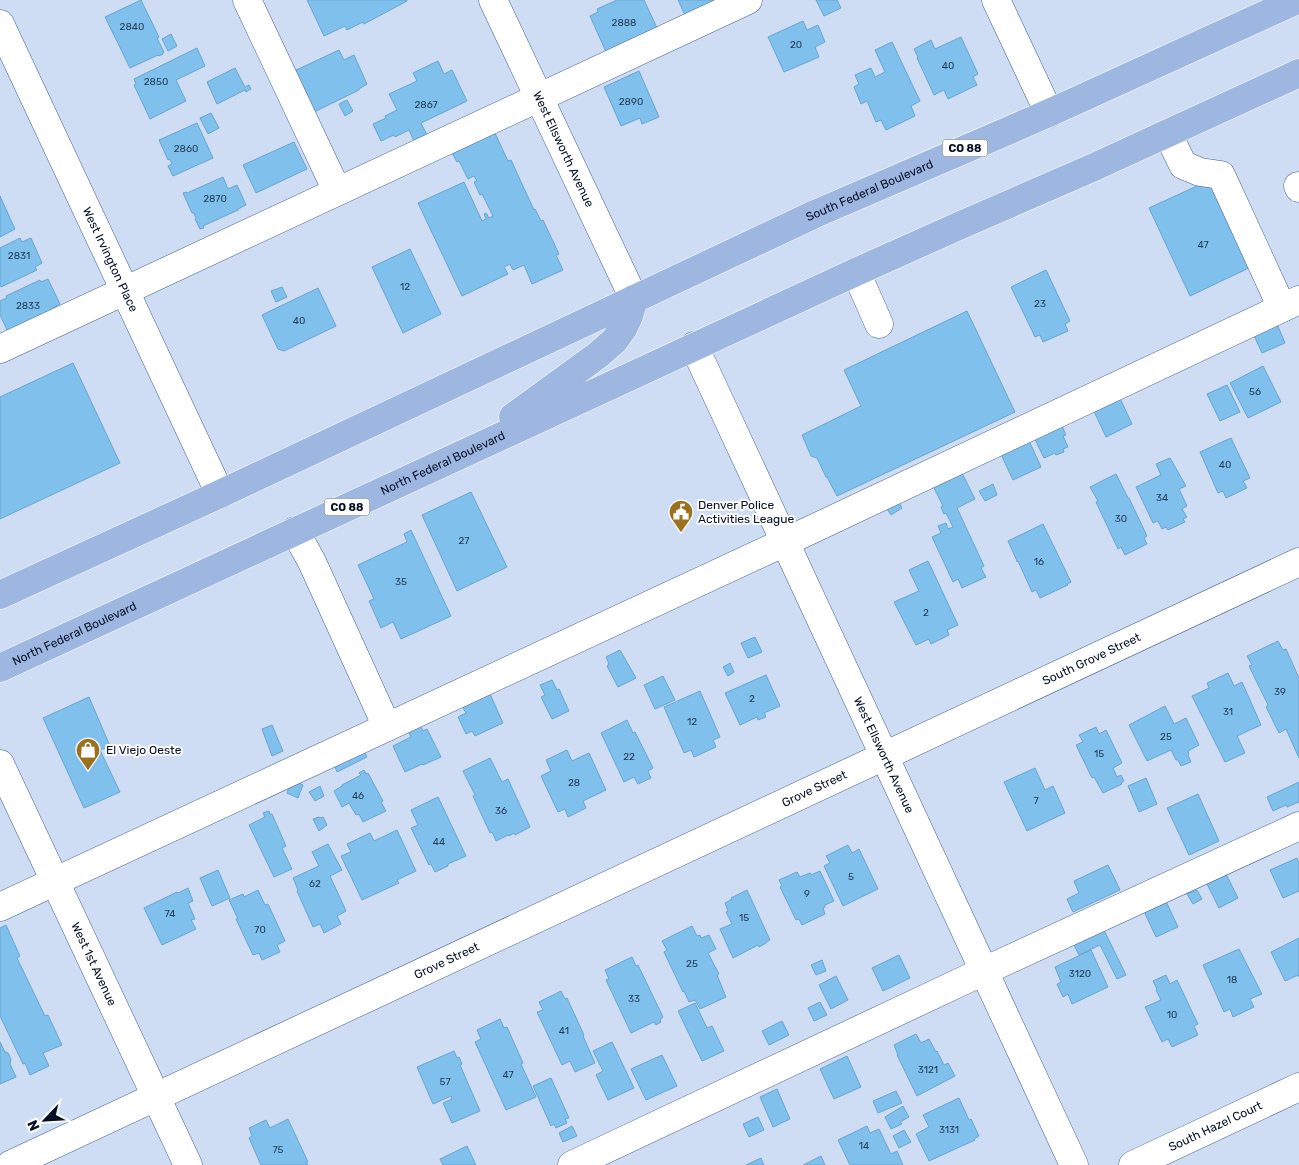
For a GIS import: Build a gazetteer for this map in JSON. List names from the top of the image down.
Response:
{
  "streets": {
    "main road": ["CO 88", "South Federal Boulevard", "North Federal Boulevard"],
    "street": [
      "West Ellsworth Avenue",
      "West Irvington Place",
      "South Grove Street",
      "Grove Street",
      "West 1st Avenue",
      "South Hazel Court"
    ]
  },
  "crossings": [
    ["CO 88", "West Ellsworth Avenue"],
    ["CO 88", "South Federal Boulevard"],
    ["CO 88", "West Irvington Place"],
    ["CO 88", "North Federal Boulevard"],
    ["West Ellsworth Avenue", "South Federal Boulevard"],
    ["West Ellsworth Avenue", "North Federal Boulevard"],
    ["West Ellsworth Avenue", "South Grove Street"],
    ["West Ellsworth Avenue", "Grove Street"],
    ["South Grove Street", "Grove Street"],
    ["Grove Street", "West 1st Avenue"]
  ],
  "places": {
    "public building": ["Denver Police Activities League"],
    "shop": ["El Viejo Oeste"]
  },
  "house_numbers": [
    "2888",
    "2840",
    "20",
    "40",
    "2850",
    "2890",
    "2867",
    "2860",
    "2870",
    "47",
    "2831",
    "12",
    "23",
    "2833",
    "40",
    "56",
    "40",
    "34",
    "30",
    "27",
    "16",
    "35",
    "2",
    "39",
    "2",
    "31",
    "12",
    "25",
    "15",
    "22",
    "28",
    "46",
    "7",
    "36",
    "44",
    "5",
    "62",
    "9",
    "74",
    "15",
    "70",
    "25",
    "3120",
    "18",
    "33",
    "10",
    "41",
    "3121",
    "47",
    "57",
    "3131",
    "14",
    "75"
  ],
  "north": "bottom left"
}
